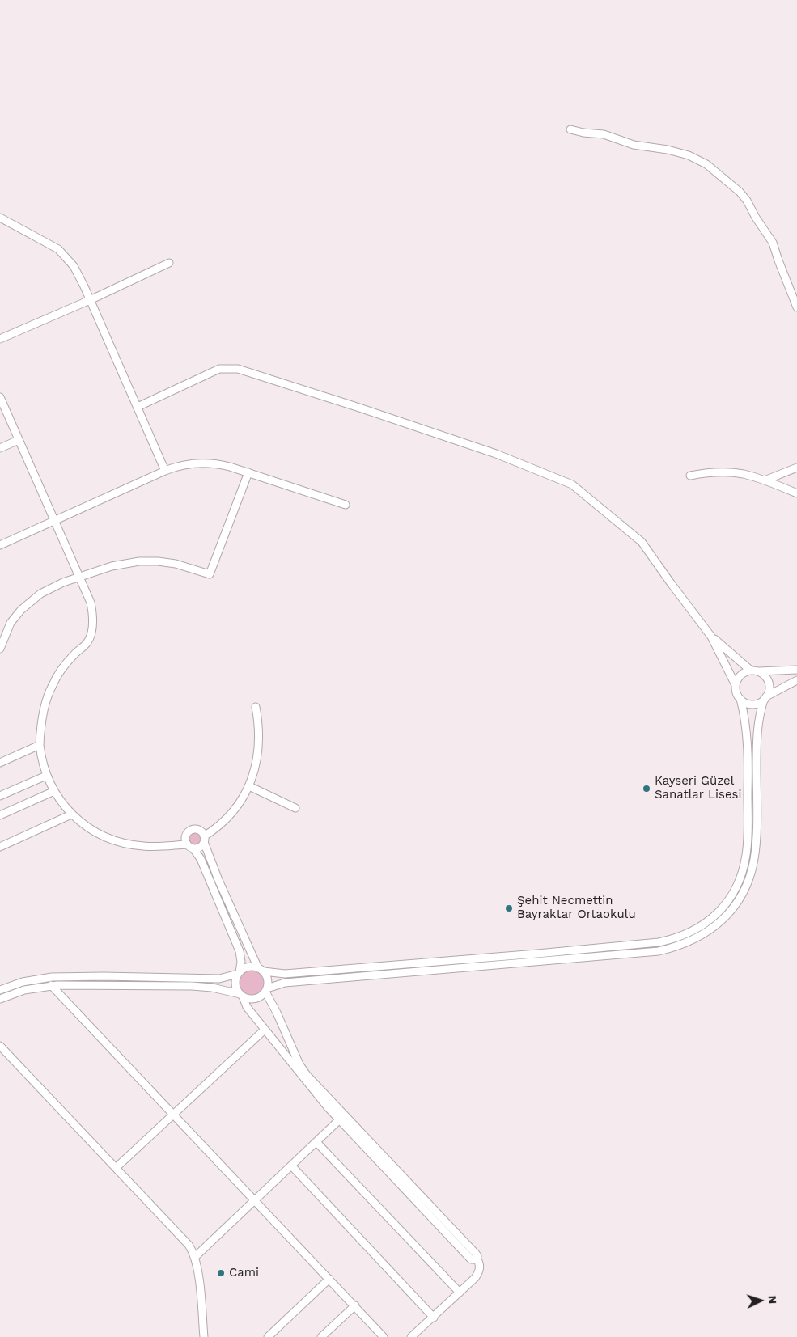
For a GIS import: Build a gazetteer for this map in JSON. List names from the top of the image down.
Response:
{
  "places": ["Kayseri Güzel Sanatlar Lisesi", "Şehit Necmettin Bayraktar Ortaokulu", "Cami"],
  "north": "right"
}
